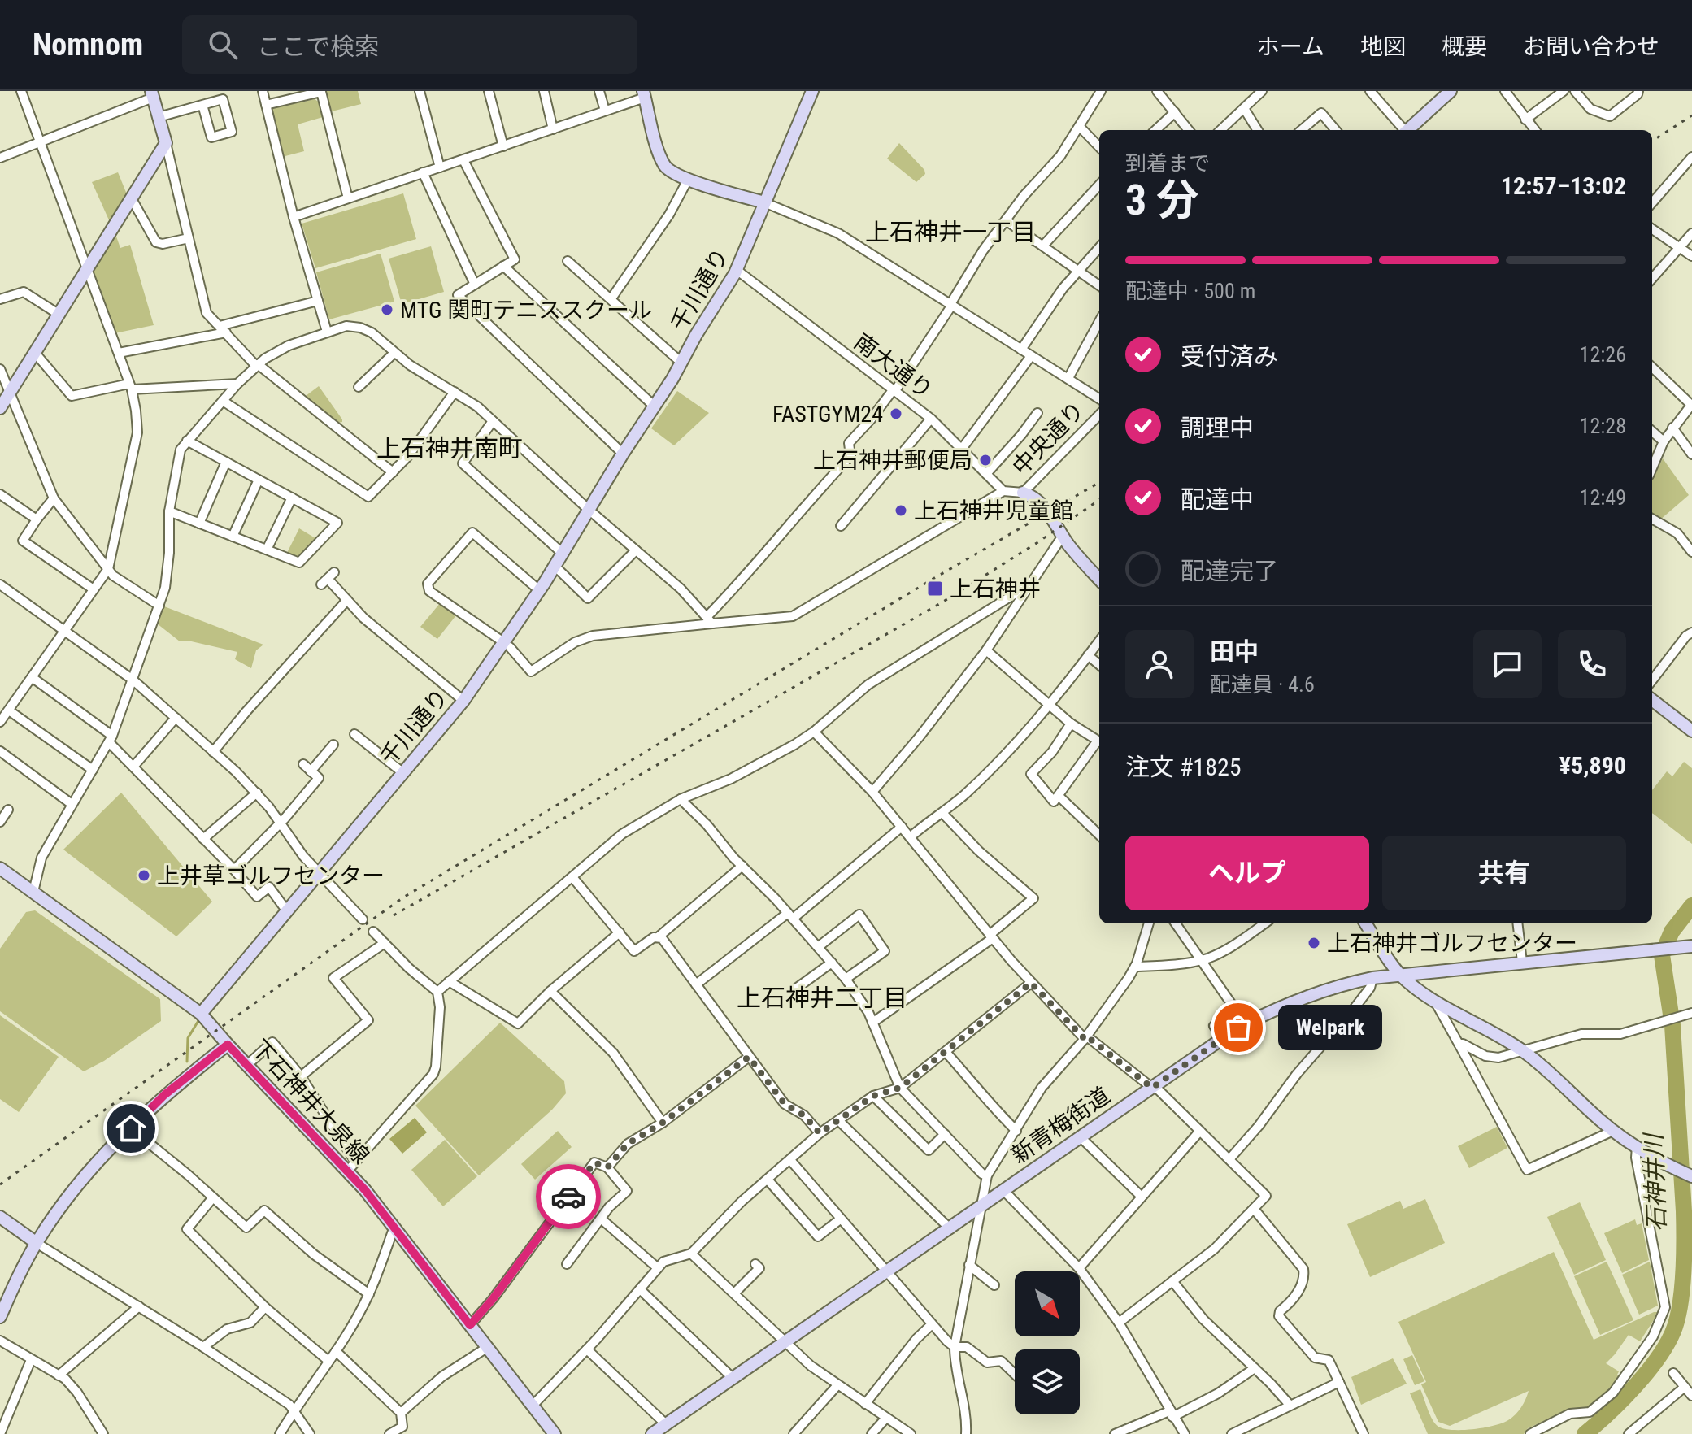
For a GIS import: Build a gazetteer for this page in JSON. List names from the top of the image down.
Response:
{
  "streets": {
    "main road": [
      "千川通り",
      "中央通り",
      "下石神井大泉線",
      "新青梅街道"
    ],
    "street": ["南大通り"]
  },
  "crossings": [
    ["千川通り", "南大通り"]
  ],
  "districts": ["上石神井一丁目", "上石神井南町", "上石神井二丁目"],
  "water": ["石神井川"],
  "places": {
    "other": [
      "MTG 関町テニススクール",
      "FASTGYM24",
      "上石神井郵便局",
      "上石神井児童館",
      "上井草ゴルフセンター",
      "上石神井ゴルフセンター",
      "Welpark"
    ],
    "transit": ["上石神井"]
  },
  "north": "bottom right",
  "page": {
    "header": "Nomnom",
    "search": "ここで検索",
    "nav": [
      "ホーム",
      "地図",
      "概要",
      "お問い合わせ"
    ],
    "heading": ["3 分", "到着まで", "12:57–13:02"],
    "panel": [
      "田中",
      "配達員 · 4.6",
      "注文 #1825",
      "¥5,890"
    ],
    "bar": "配達中 · 500 m",
    "list": [
      ["受付済み", "12:26"],
      ["調理中", "12:28"],
      ["配達中", "12:49"],
      "配達完了"
    ],
    "buttons": ["ヘルプ", "共有"],
    "bubble": "Welpark"
  }
}
